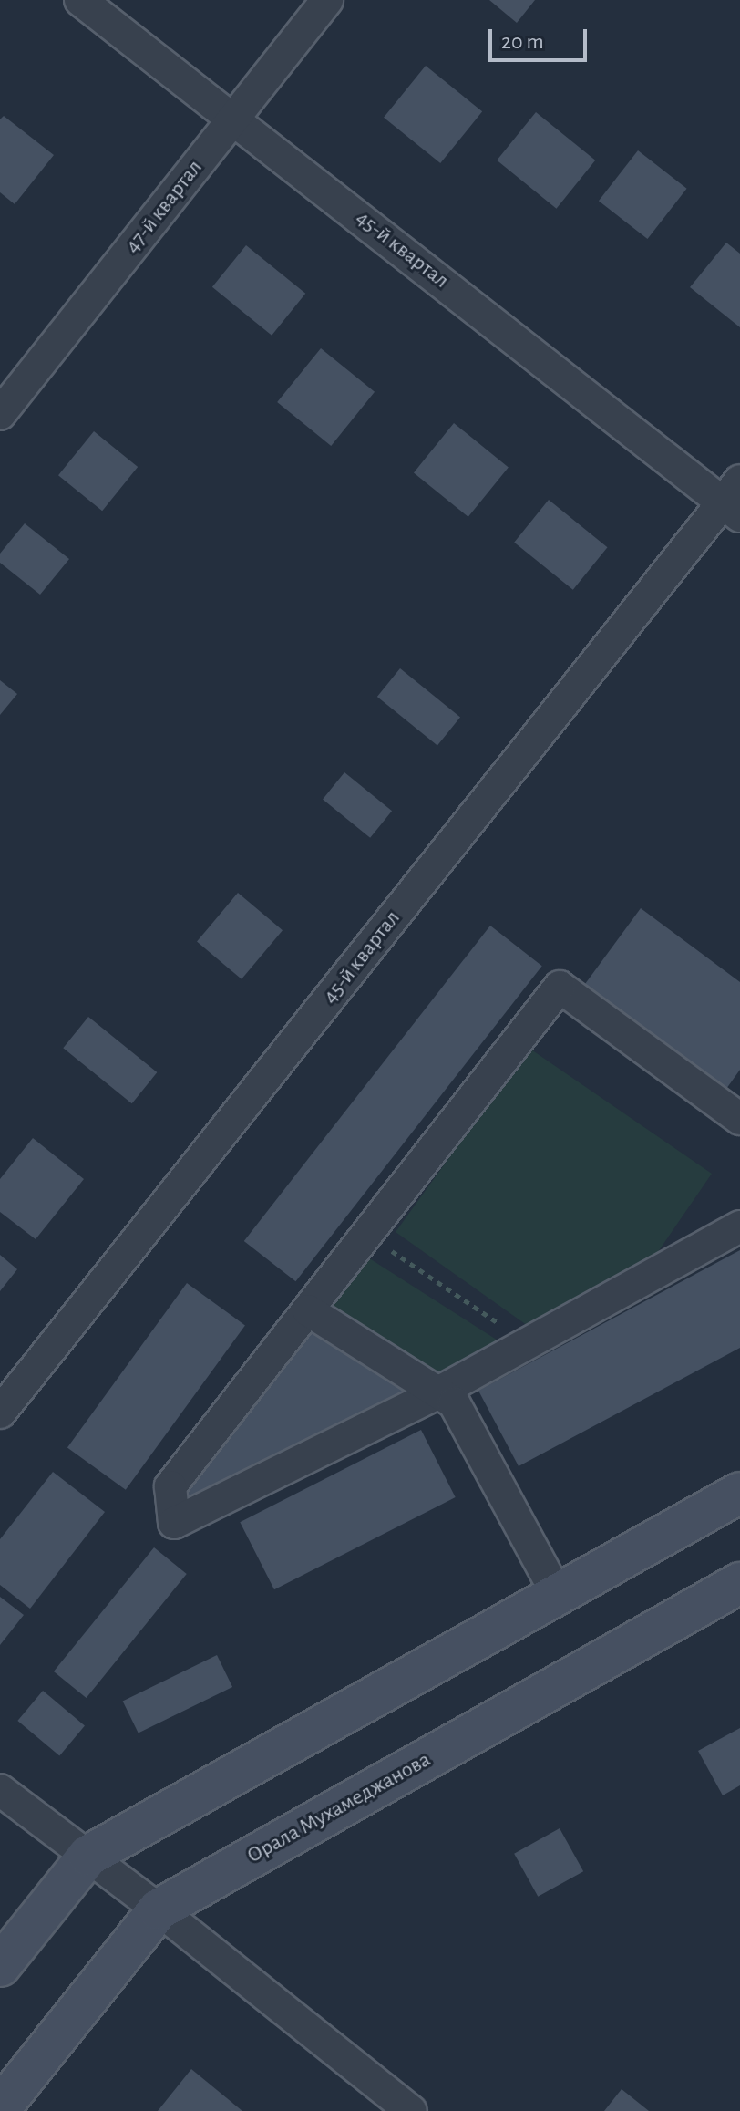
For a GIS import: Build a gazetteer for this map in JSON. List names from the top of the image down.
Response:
{
  "streets": {
    "street": ["47-й квартал", "45-й квартал", "Орала Мухамеджанова"]
  },
  "crossings": [
    ["47-й квартал", "45-й квартал"]
  ],
  "scale_bar": "20 m"
}
